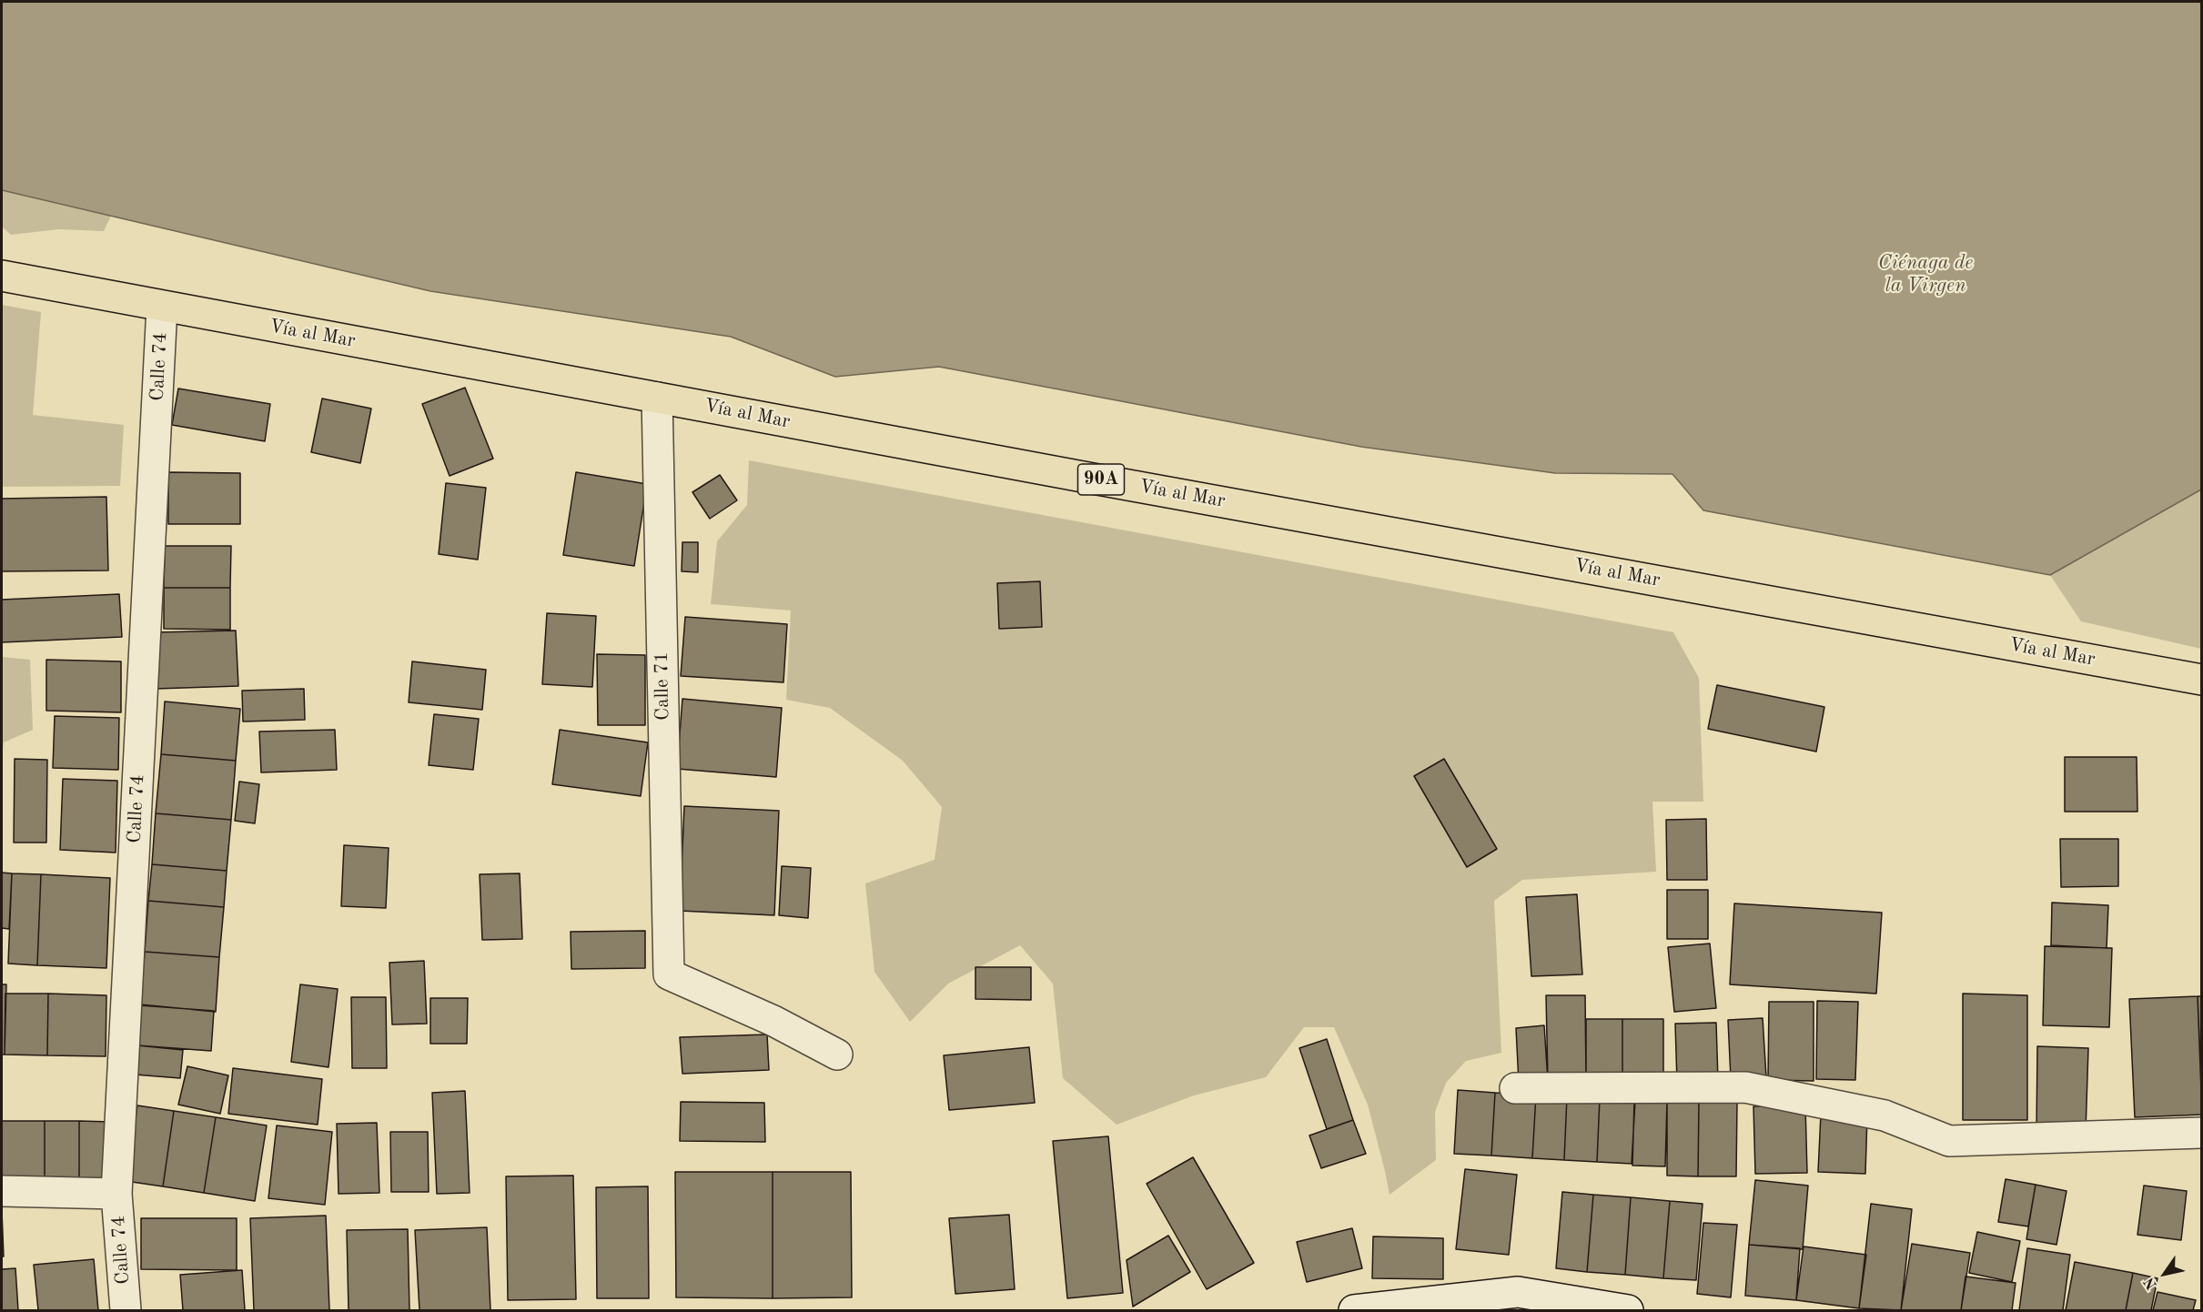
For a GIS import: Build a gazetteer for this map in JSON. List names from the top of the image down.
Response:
{
  "streets": {
    "highway": ["Vía al Mar", "90A"],
    "street": ["Calle 74", "Calle 71"]
  },
  "crossings": [
    ["Vía al Mar", "Calle 74"],
    ["Vía al Mar", "Calle 71"]
  ],
  "water": ["Ciénaga de la Virgen"],
  "north": "bottom left"
}
